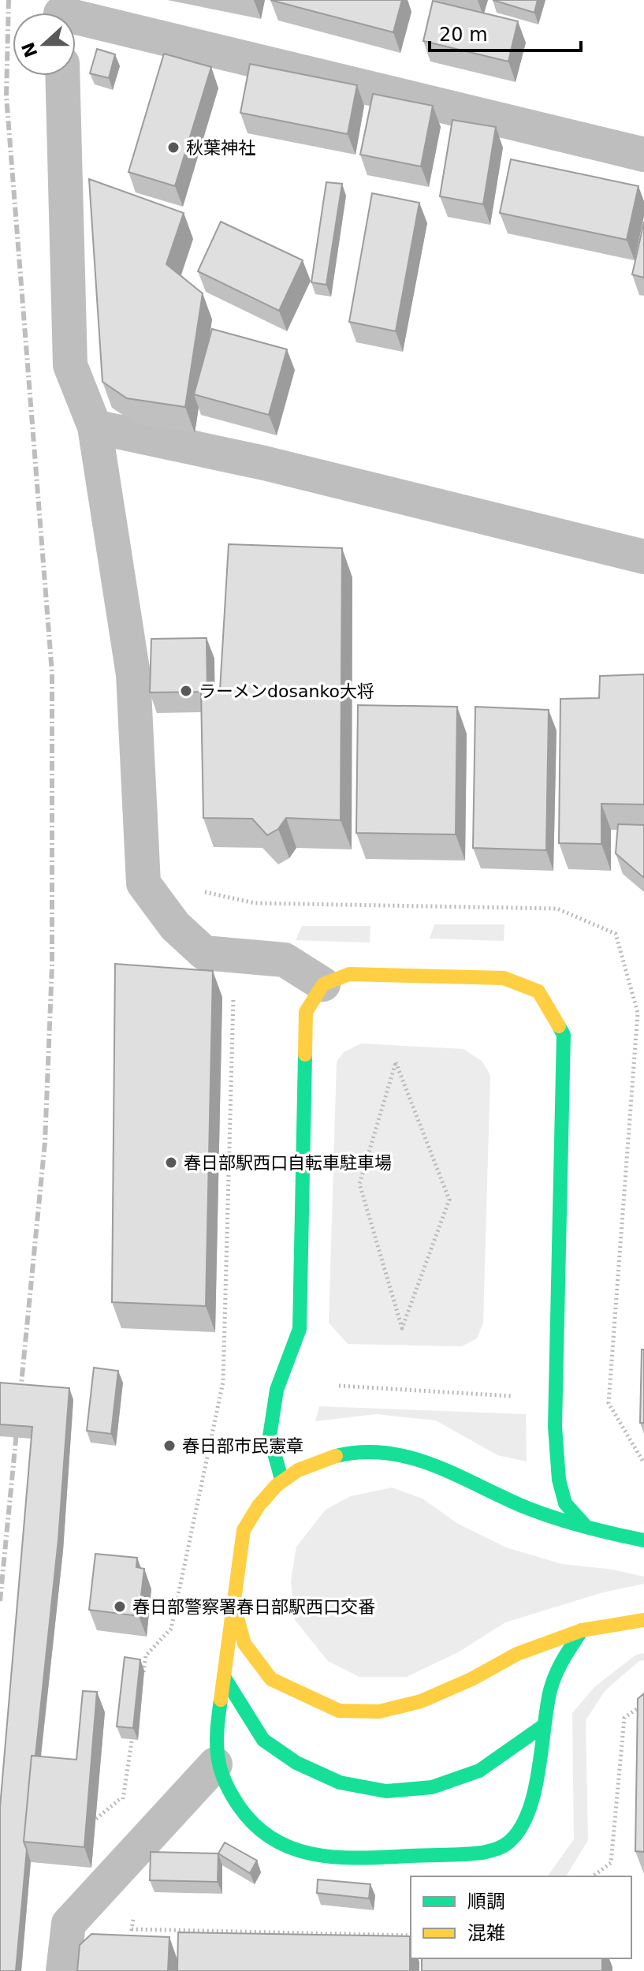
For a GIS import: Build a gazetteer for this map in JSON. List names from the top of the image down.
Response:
{
  "places": [
    "秋葉神社",
    "ラーメンdosanko大将",
    "春日部駅西口自転車駐車場",
    "春日部市民憲章",
    "春日部警察署春日部駅西口交番"
  ],
  "legend": ["順調", "混雑"],
  "scale_bar": "20 m",
  "north": "left"
}
